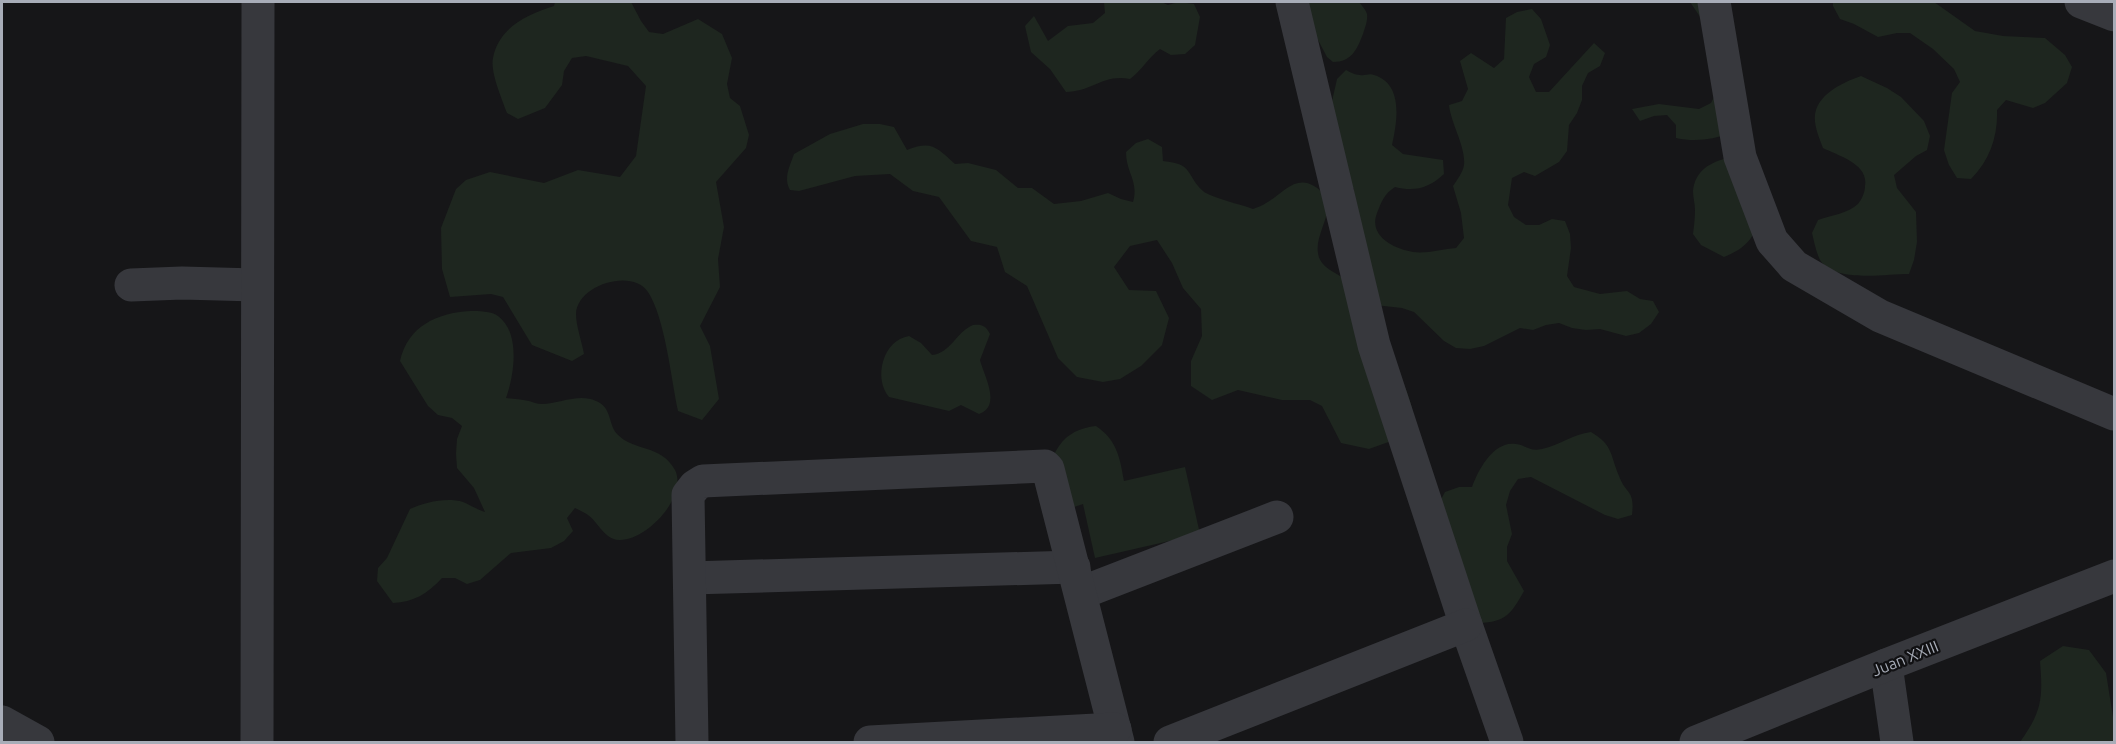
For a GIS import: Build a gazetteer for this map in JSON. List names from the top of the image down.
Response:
{
  "streets": {
    "street": ["Juan XXIII"]
  }
}
